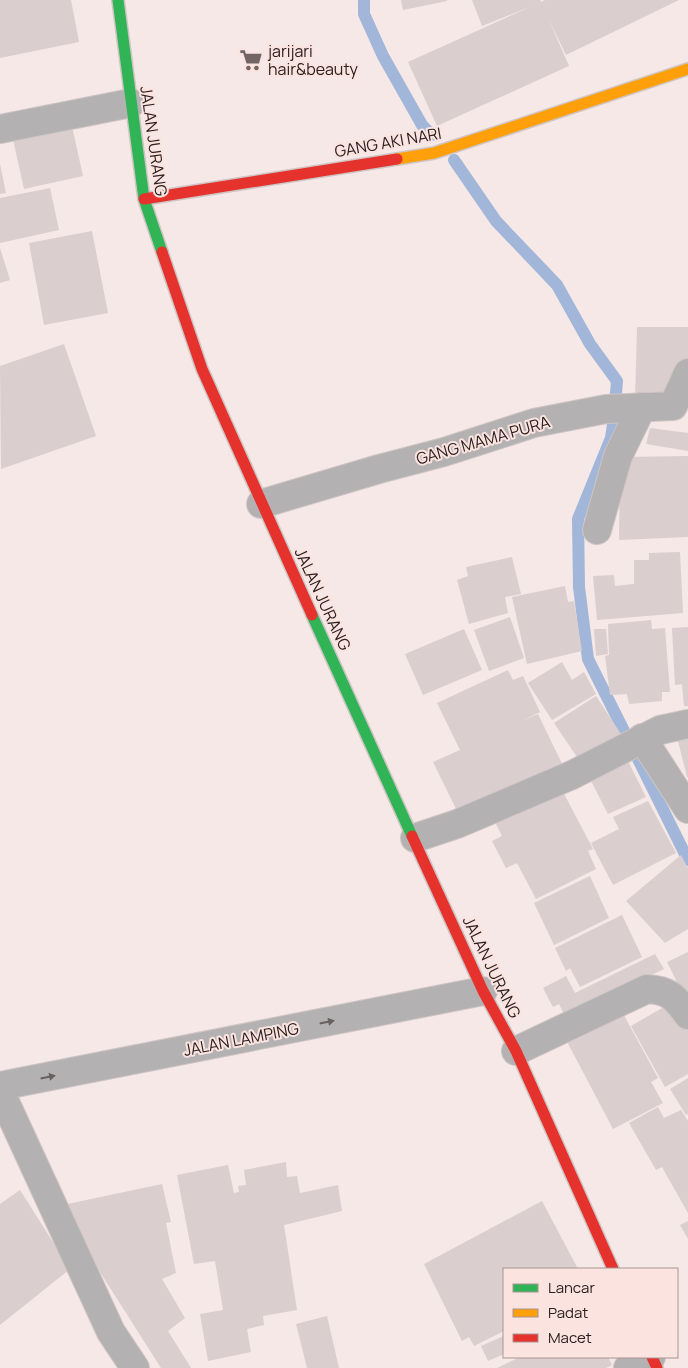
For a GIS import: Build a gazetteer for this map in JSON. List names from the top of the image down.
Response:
{
  "streets": {
    "main road": ["JALAN JURANG", "GANG AKI NARI"],
    "street": ["GANG MAMA PURA", "JALAN LAMPING"]
  },
  "crossings": [
    ["JALAN JURANG", "GANG AKI NARI"],
    ["JALAN JURANG", "GANG MAMA PURA"],
    ["JALAN JURANG", "JALAN LAMPING"]
  ],
  "one_way": ["JALAN LAMPING"],
  "places": {
    "supermarket": ["jarijari hair&beauty"]
  },
  "legend": ["Lancar", "Padat", "Macet"]
}
